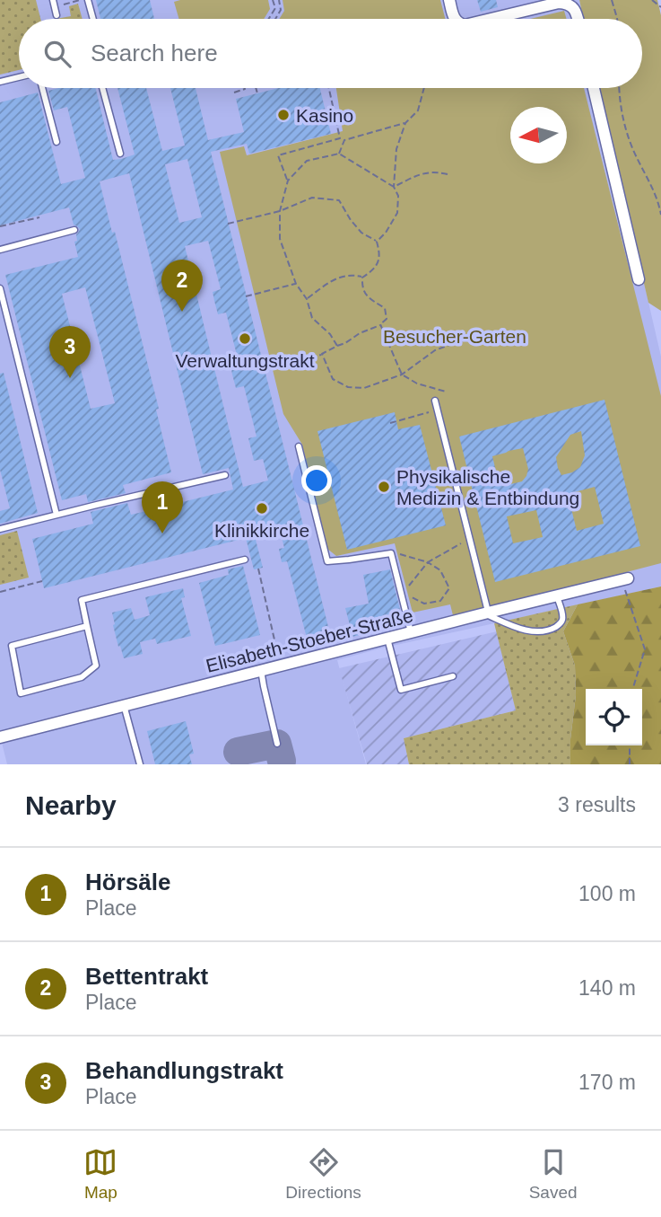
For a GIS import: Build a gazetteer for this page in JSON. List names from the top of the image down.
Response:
{
  "streets": {
    "street": ["Elisabeth-Stoeber-Straße"]
  },
  "parks": ["Besucher-Garten"],
  "places": [
    "Kasino",
    "Verwaltungstrakt",
    "Physikalische Medizin & Entbindung",
    "Klinikkirche"
  ],
  "north": "left",
  "page": {
    "search": "Search here",
    "pins": ["2", "3", "1"],
    "heading": ["Nearby", "3 results"],
    "list": [
      {
        "mark": "1",
        "name": "Hörsäle",
        "note": "Place",
        "value": "100 m"
      },
      {
        "mark": "2",
        "name": "Bettentrakt",
        "note": "Place",
        "value": "140 m"
      },
      {
        "mark": "3",
        "name": "Behandlungstrakt",
        "note": "Place",
        "value": "170 m"
      }
    ],
    "nav": ["Map", "Directions", "Saved"]
  }
}
